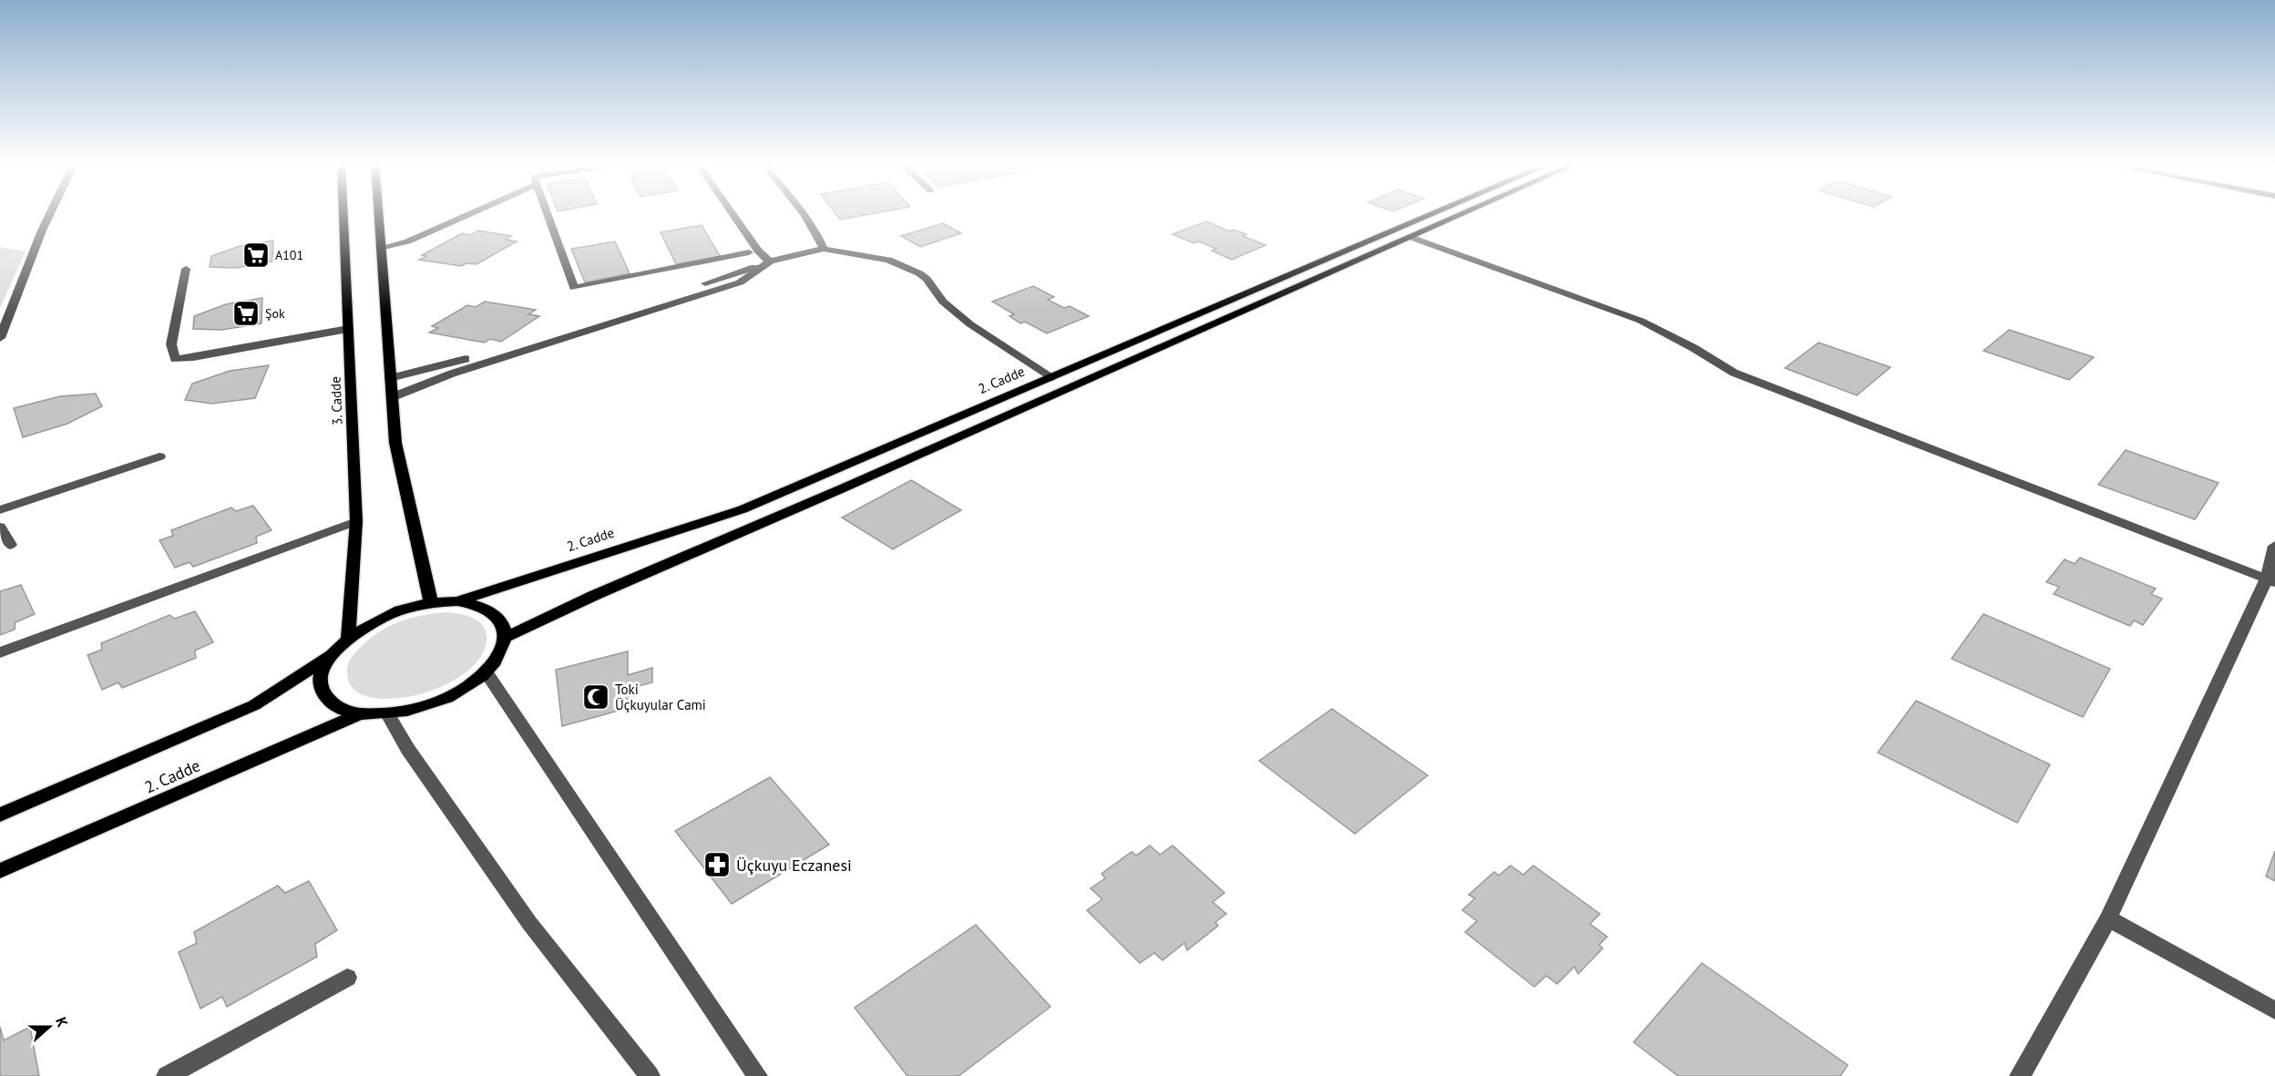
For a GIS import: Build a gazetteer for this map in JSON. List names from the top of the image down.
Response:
{
  "streets": {
    "main road": ["2. Cadde", "3. Cadde"]
  },
  "places": {
    "supermarket": ["A101", "Şok"],
    "mosque": ["Toki Üçkuyular Cami"],
    "pharmacy": ["Üçkuyu Eczanesi"]
  },
  "north": "right"
}
